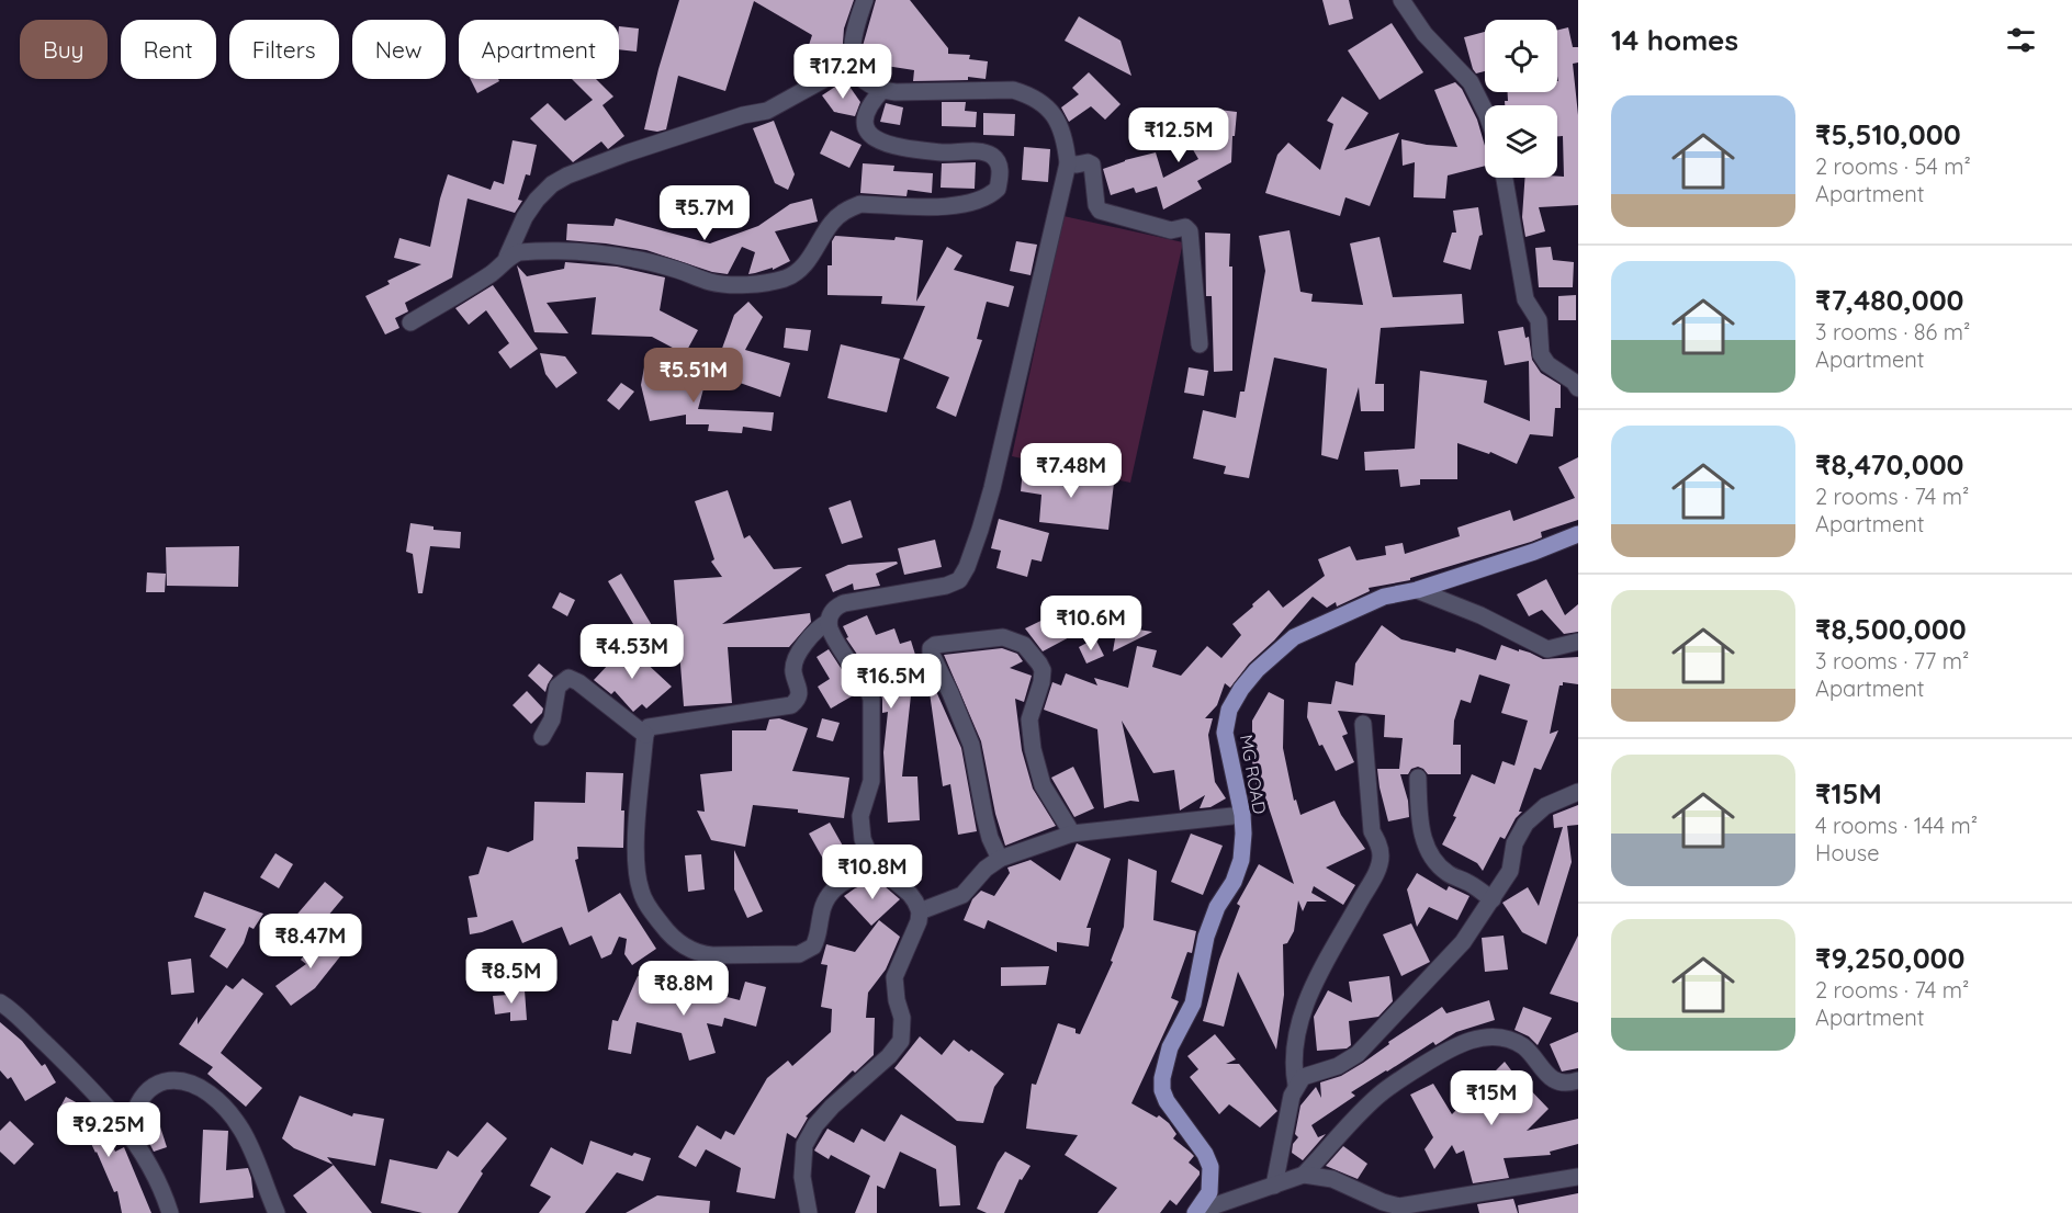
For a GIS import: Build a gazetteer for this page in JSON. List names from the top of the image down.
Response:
{
  "streets": {
    "main road": ["MG ROAD"]
  },
  "page": {
    "heading": "14 homes",
    "chip": [
      "Buy",
      "Rent",
      "Filters",
      "New",
      "Apartment"
    ],
    "price": [
      "₹17.2M",
      "₹12.5M",
      "₹5.7M",
      "₹5.51M",
      "₹7.48M",
      "₹10.6M",
      "₹4.53M",
      "₹16.5M",
      "₹10.8M",
      "₹8.47M",
      "₹8.5M",
      "₹8.8M",
      "₹15M",
      "₹9.25M"
    ],
    "list": [
      {
        "name": "₹5,510,000",
        "note": "2 rooms · 54 m² · Apartment"
      },
      {
        "name": "₹7,480,000",
        "note": "3 rooms · 86 m² · Apartment"
      },
      {
        "name": "₹8,470,000",
        "note": "2 rooms · 74 m² · Apartment"
      },
      {
        "name": "₹8,500,000",
        "note": "3 rooms · 77 m² · Apartment"
      },
      {
        "name": "₹15M",
        "note": "4 rooms · 144 m² · House"
      },
      {
        "name": "₹9,250,000",
        "note": "2 rooms · 74 m² · Apartment"
      }
    ]
  }
}
